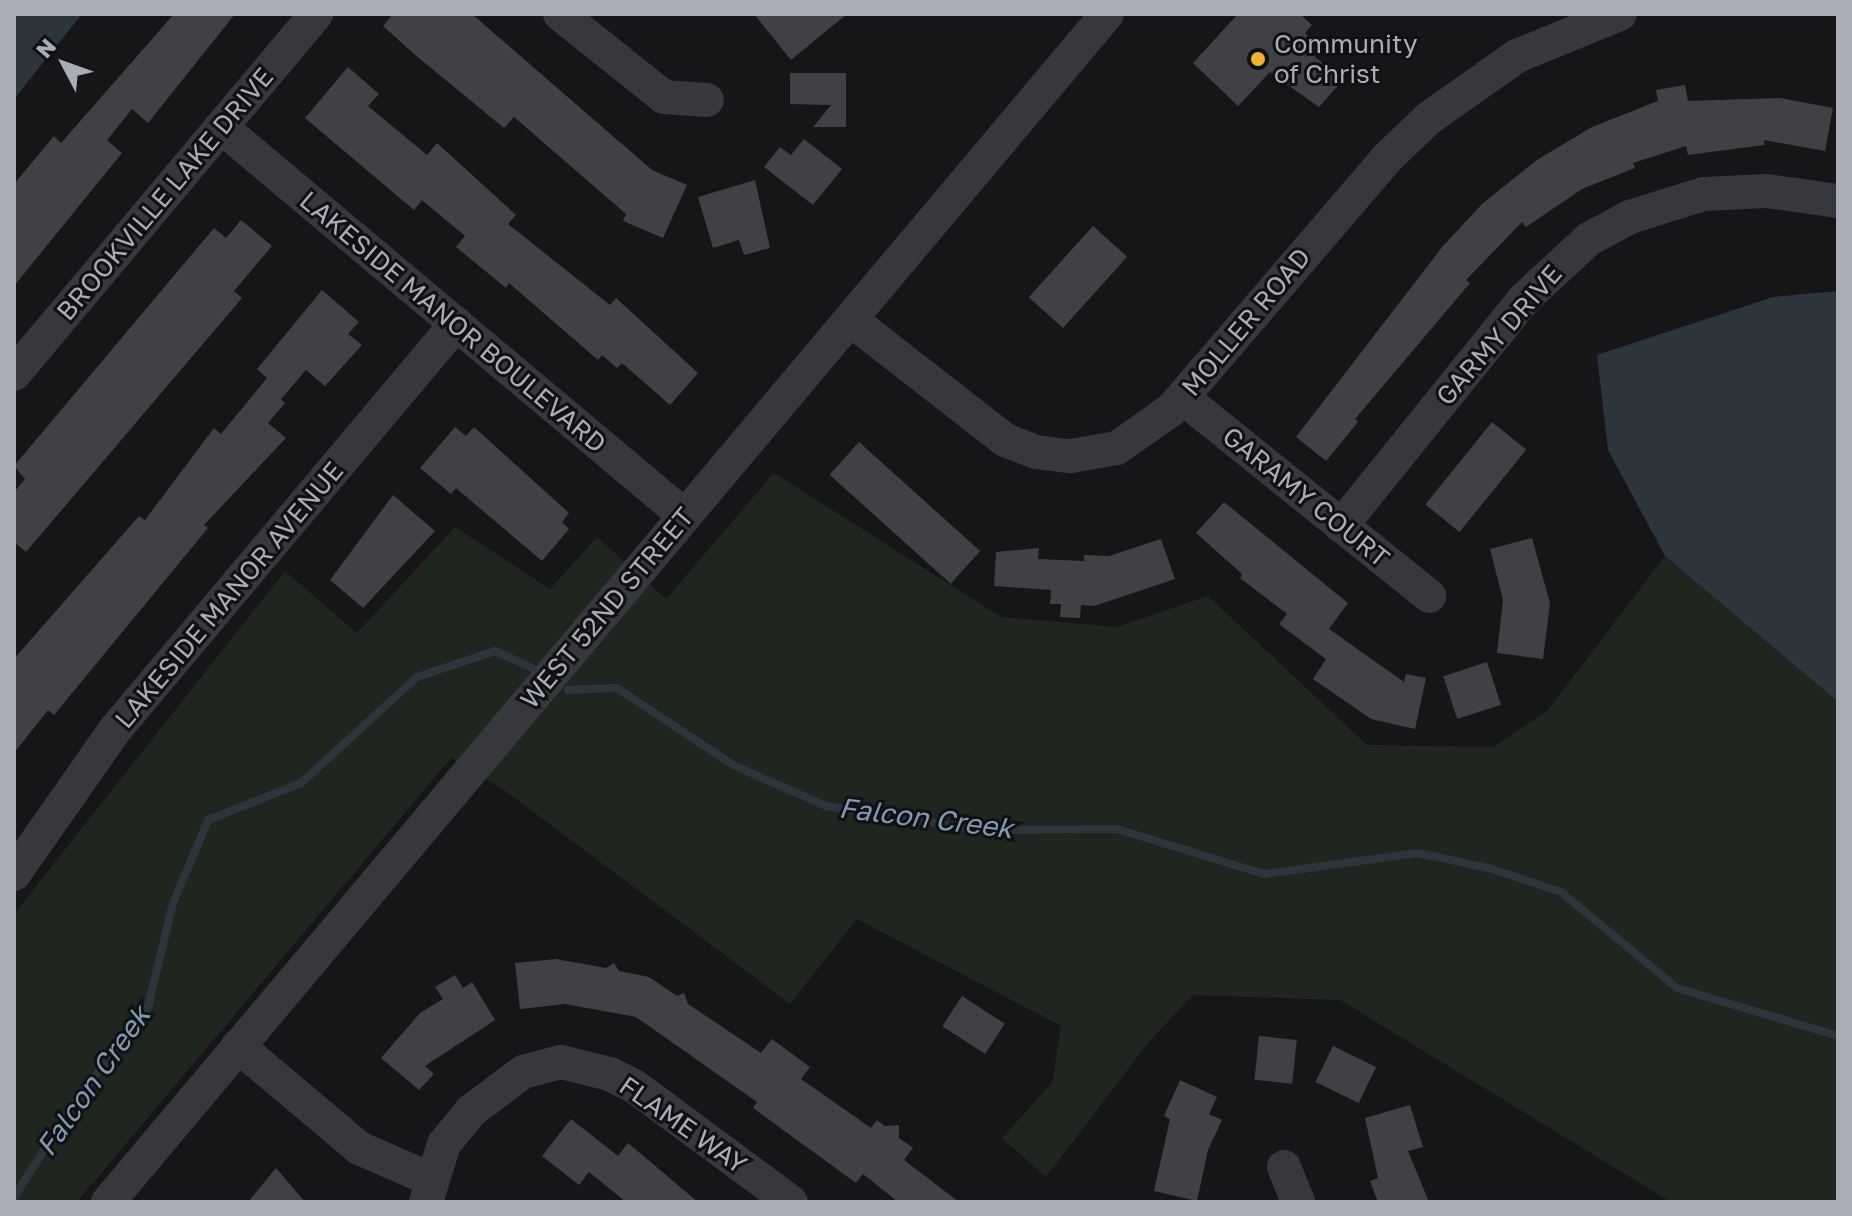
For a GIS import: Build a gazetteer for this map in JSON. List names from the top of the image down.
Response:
{
  "streets": {
    "street": [
      "BROOKVILLE LAKE DRIVE",
      "LAKESIDE MANOR BOULEVARD",
      "MOLLER ROAD",
      "GARMY DRIVE",
      "GARAMY COURT",
      "LAKESIDE MANOR AVENUE",
      "WEST 52ND STREET",
      "FLAME WAY"
    ]
  },
  "crossings": [
    ["BROOKVILLE LAKE DRIVE", "LAKESIDE MANOR BOULEVARD"],
    ["LAKESIDE MANOR BOULEVARD", "LAKESIDE MANOR AVENUE"],
    ["LAKESIDE MANOR BOULEVARD", "WEST 52ND STREET"],
    ["MOLLER ROAD", "GARAMY COURT"],
    ["MOLLER ROAD", "WEST 52ND STREET"],
    ["GARMY DRIVE", "GARAMY COURT"]
  ],
  "water": ["Falcon Creek"],
  "places": ["Community of Christ"],
  "north": "top left"
}
